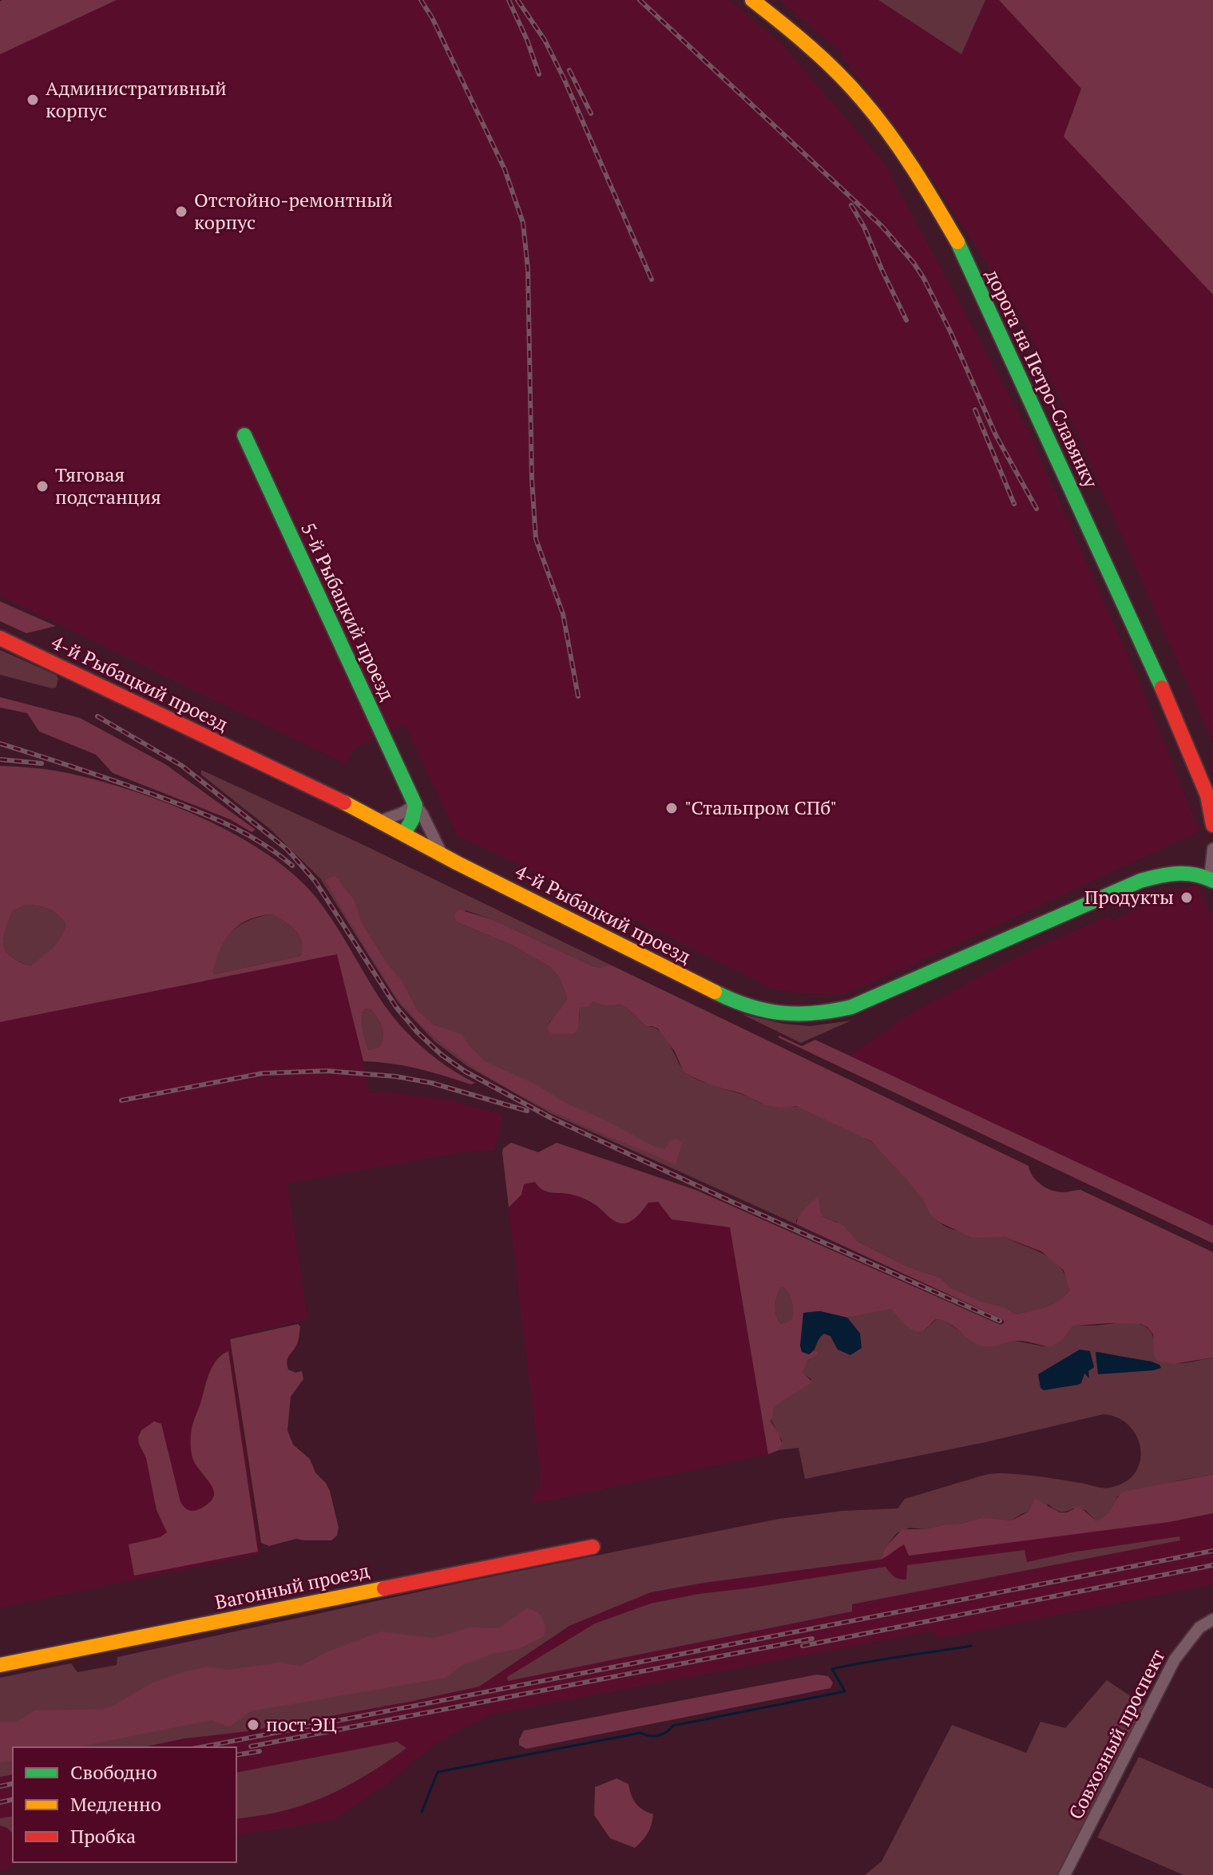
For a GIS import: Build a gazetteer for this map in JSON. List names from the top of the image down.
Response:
{
  "streets": {
    "street": [
      "дорога на Петро-Славянку",
      "5-й Рыбацкий проезд",
      "4-й Рыбацкий проезд",
      "Вагонный проезд",
      "Совхозный проспект"
    ]
  },
  "crossings": [
    ["5-й Рыбацкий проезд", "4-й Рыбацкий проезд"]
  ],
  "places": [
    "Административный корпус",
    "Отстойно-ремонтный корпус",
    "Тяговая подстанция",
    "\"Стальпром СПб\"",
    "Продукты",
    "пост ЭЦ"
  ],
  "legend": ["Свободно", "Медленно", "Пробка"]
}
